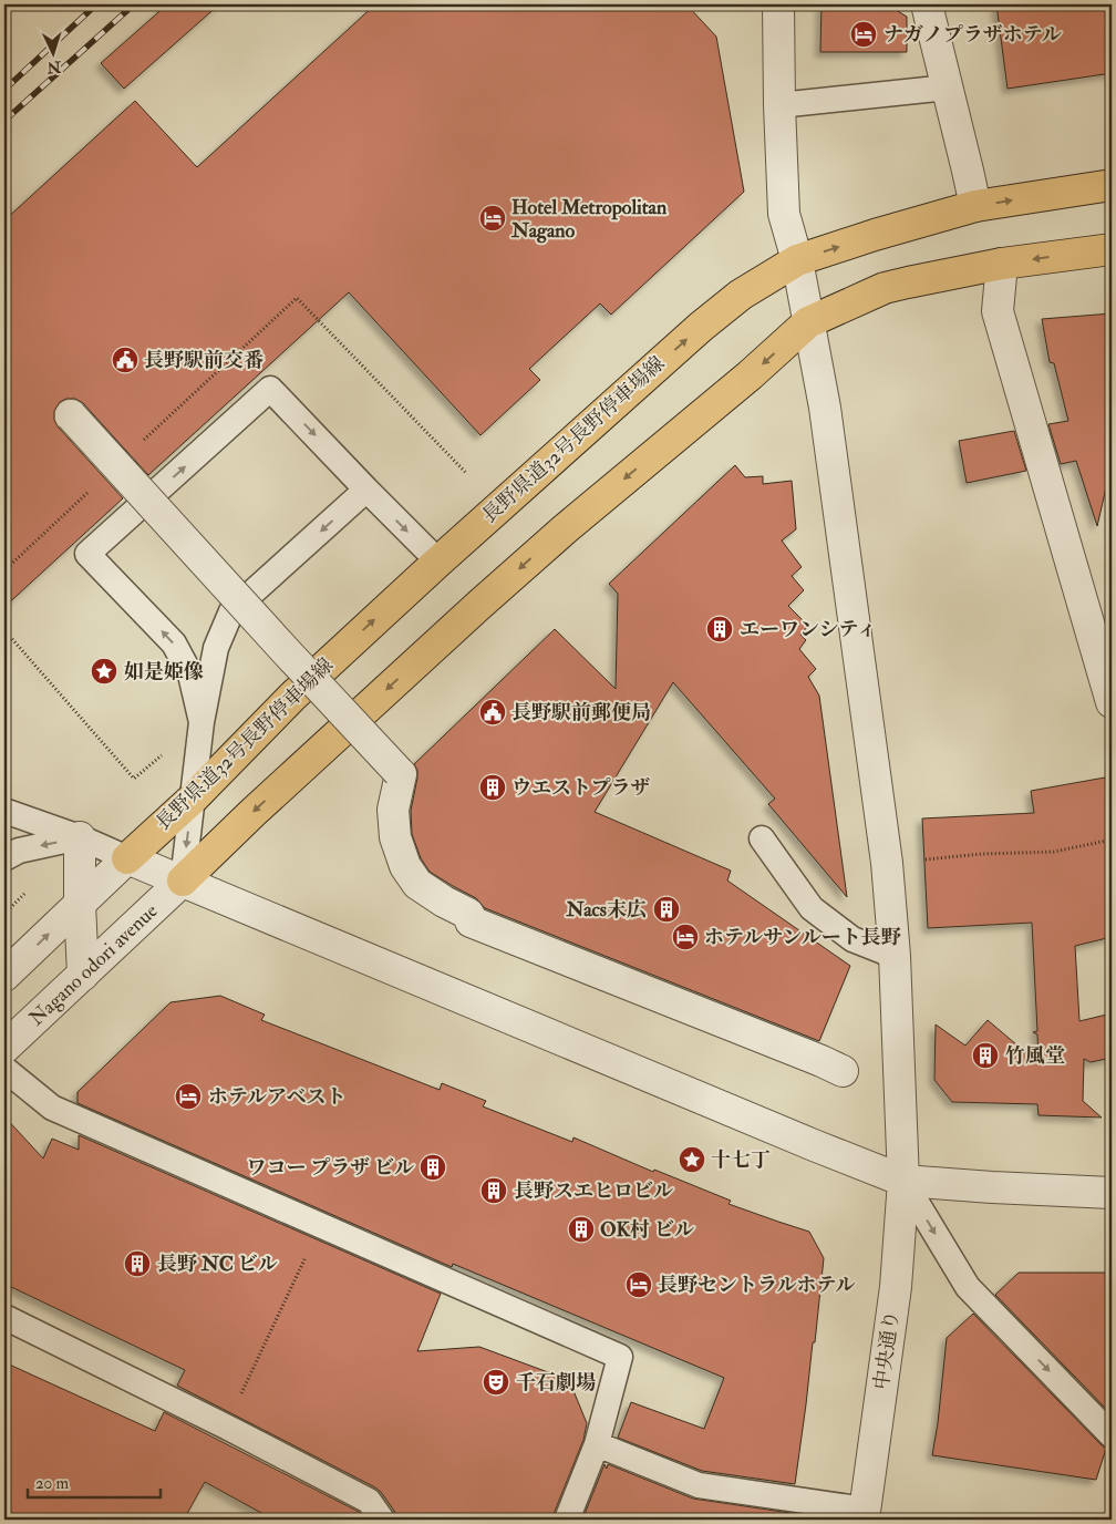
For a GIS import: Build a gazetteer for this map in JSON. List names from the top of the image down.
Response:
{
  "streets": {
    "main road": ["長野県道32号長野停車場線"],
    "street": ["Nagano odori avenue", "中央通り"]
  },
  "crossings": [
    ["長野県道32号長野停車場線", "中央通り"]
  ],
  "places": {
    "hotel": [
      "ナガノプラザホテル",
      "Hotel Metropolitan Nagano",
      "ホテルサンルート長野",
      "ホテルアベスト",
      "長野セントラルホテル"
    ],
    "public building": ["長野駅前交番", "長野駅前郵便局"],
    "building": [
      "エーワンシティ",
      "ウエストプラザ",
      "Nacs末広",
      "竹風堂",
      "ワコー プラザ ビル",
      "長野スエヒロビル",
      "OK村 ビル",
      "長野 NC ビル"
    ],
    "place": ["如是姫像", "十七丁"],
    "theatre": ["千石劇場"]
  },
  "scale_bar": "20 m",
  "north": "bottom"
}
